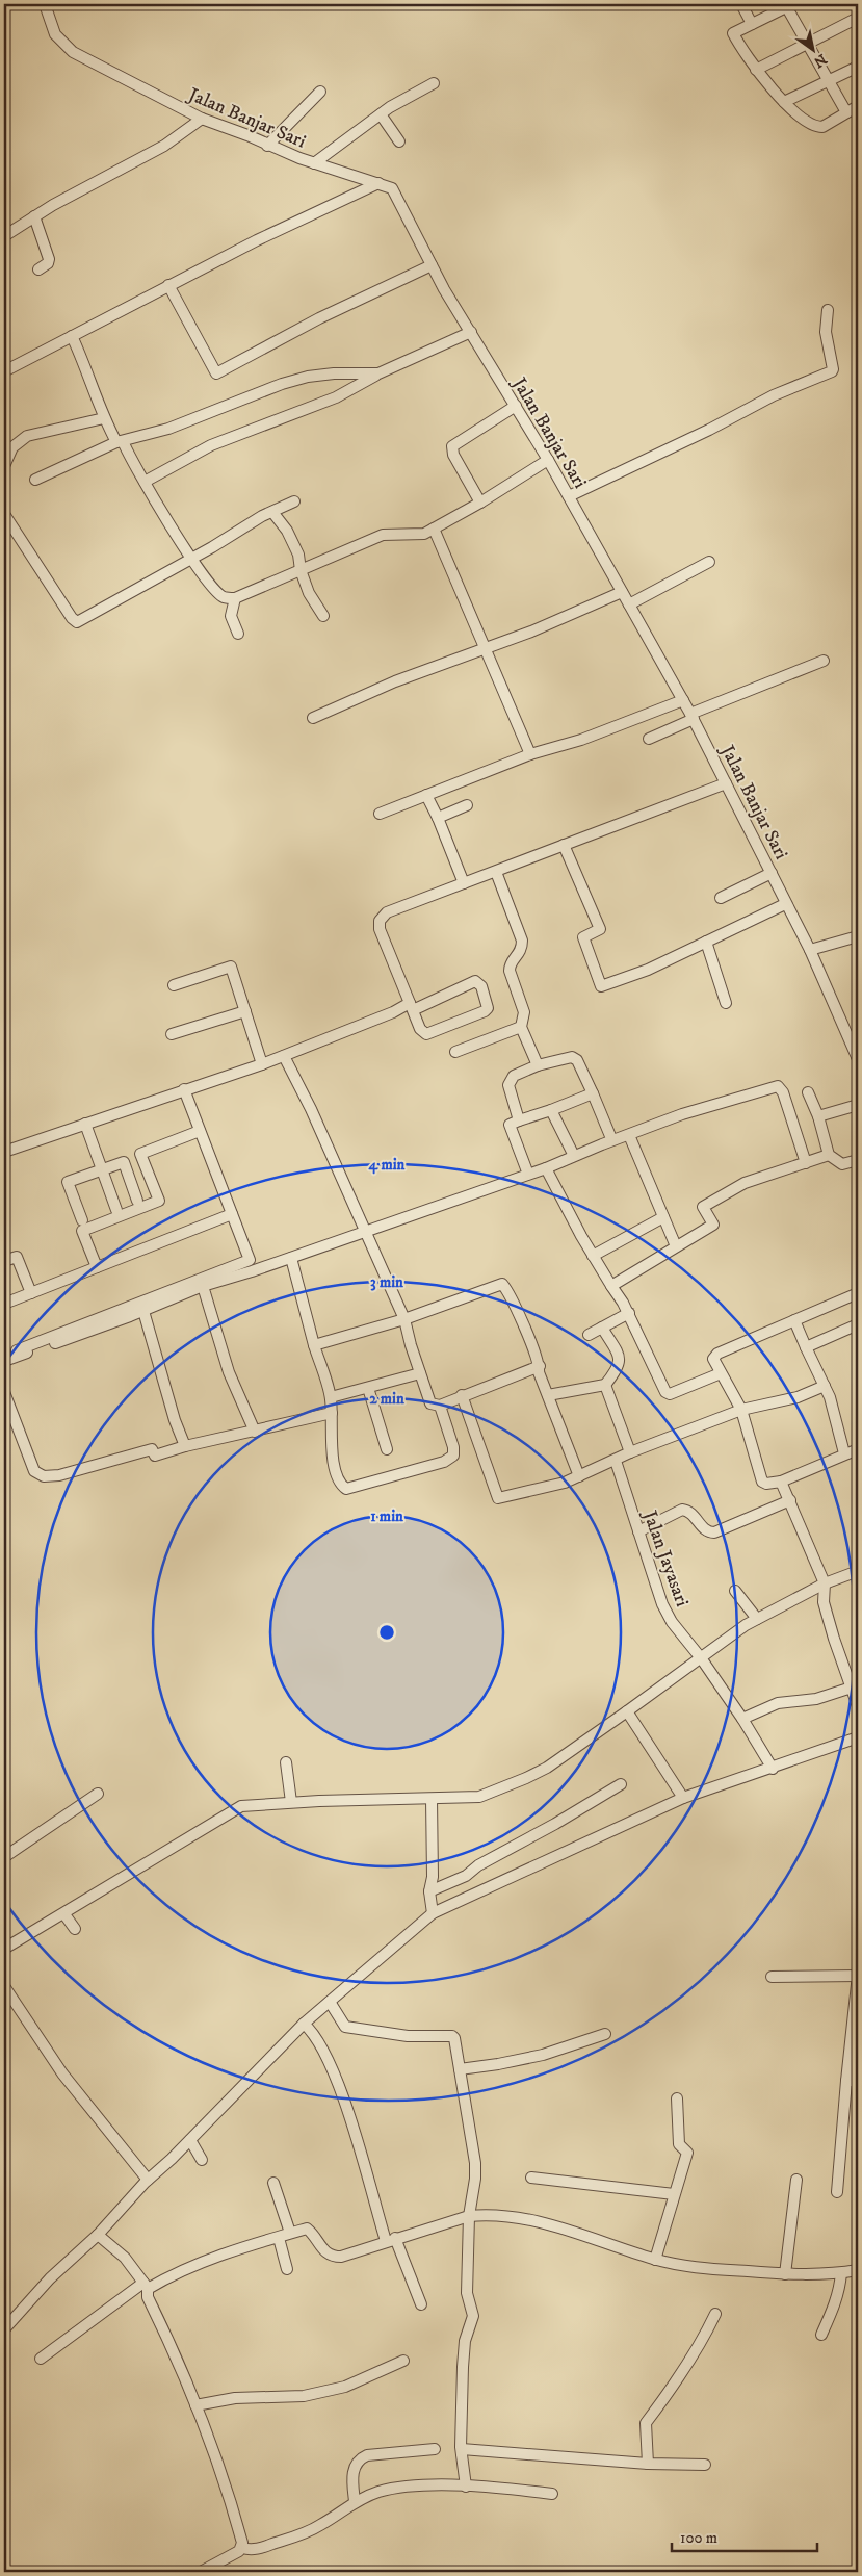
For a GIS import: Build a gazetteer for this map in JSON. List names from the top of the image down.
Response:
{
  "streets": {
    "street": ["Jalan Banjar Sari", "Jalan Jayasari"]
  },
  "scale_bar": "100 m",
  "north": "bottom right",
  "rings": [
    "4 min",
    "3 min",
    "2 min",
    "1 min"
  ]
}
